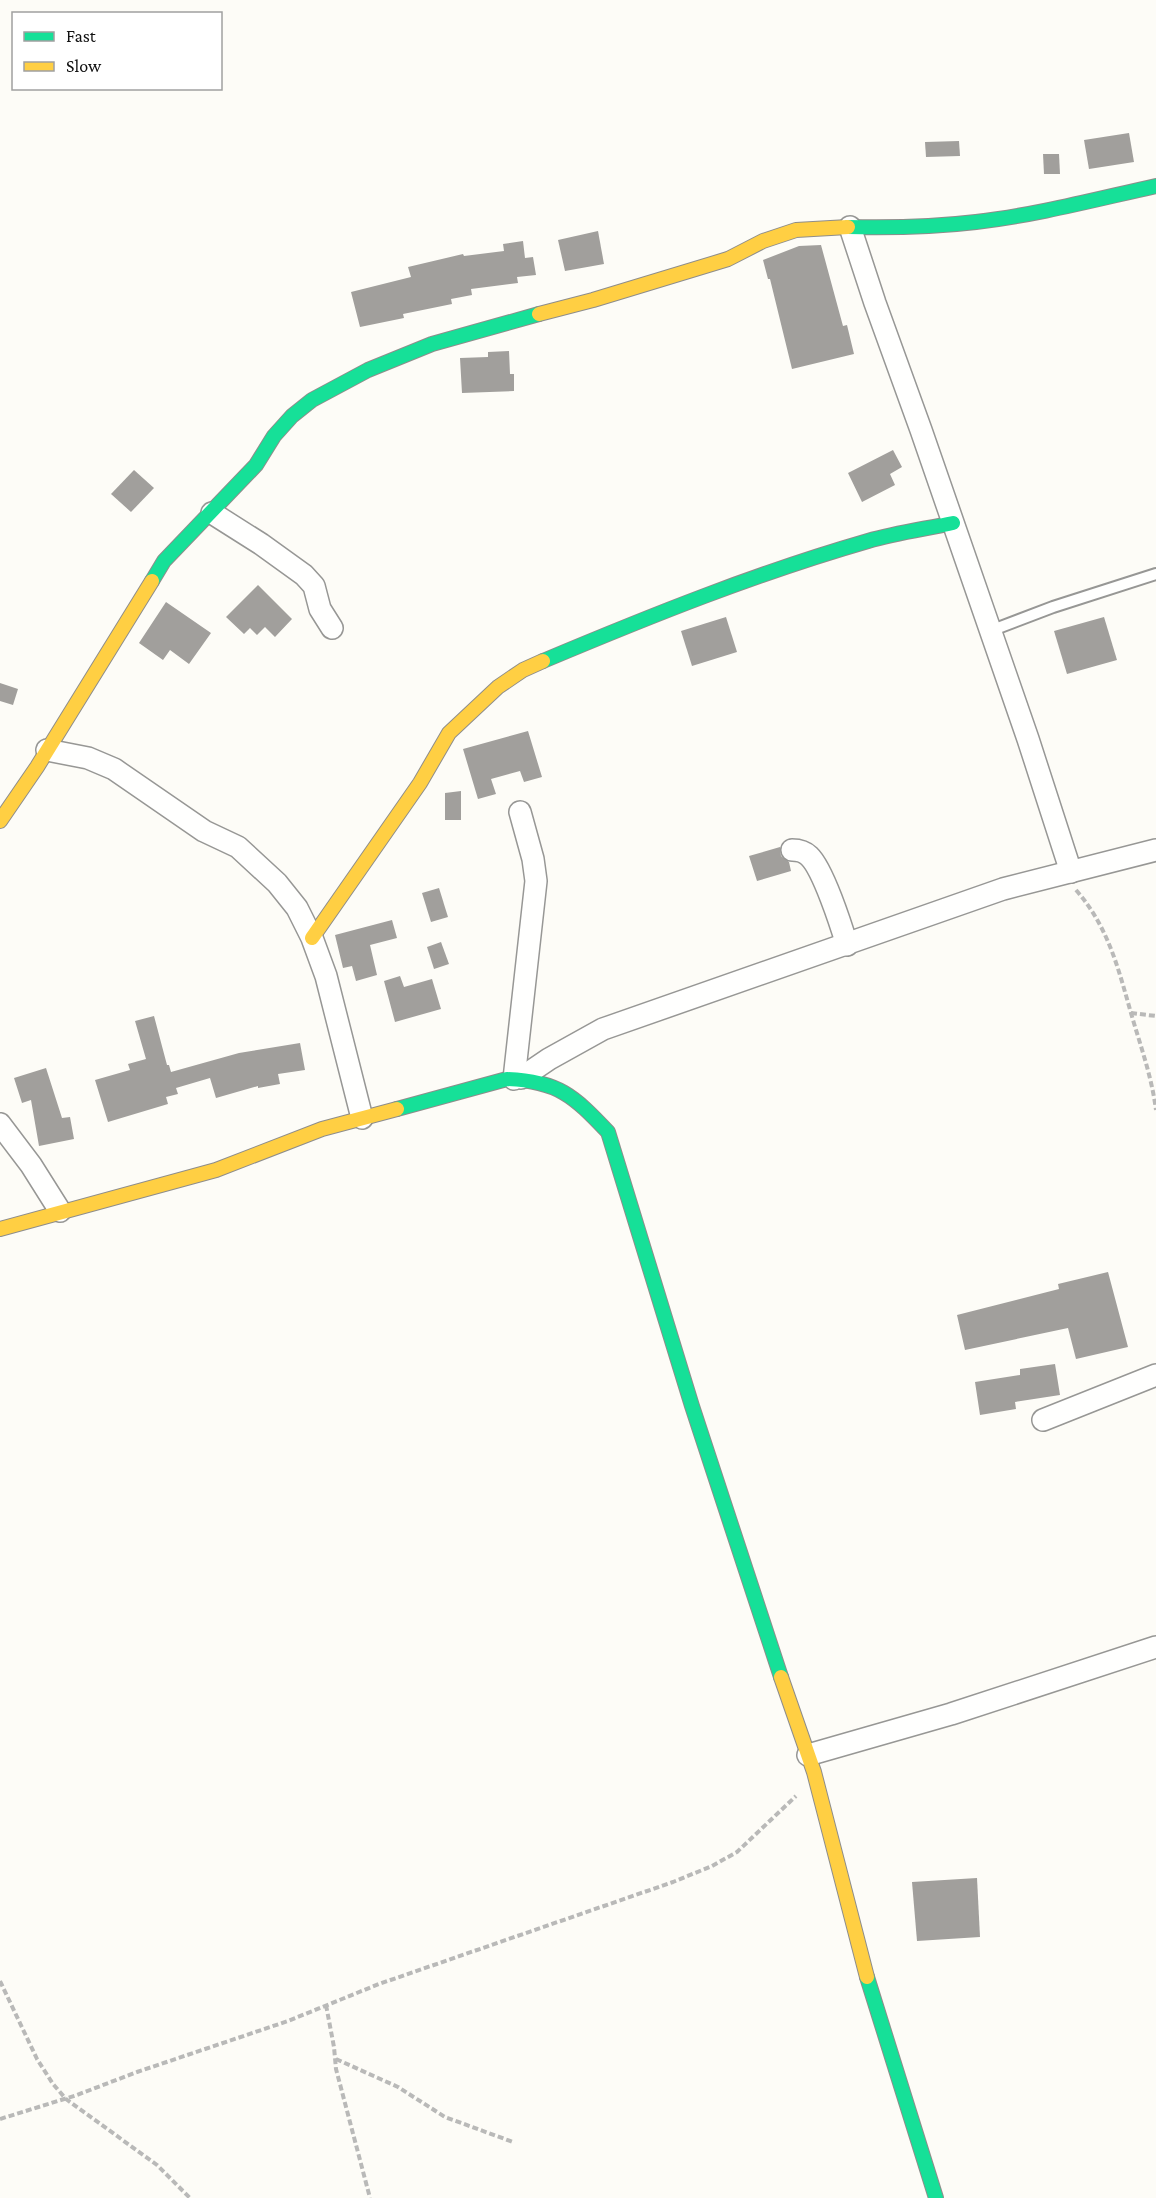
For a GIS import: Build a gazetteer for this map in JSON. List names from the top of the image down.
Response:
{
  "legend": ["Fast", "Slow"]
}
